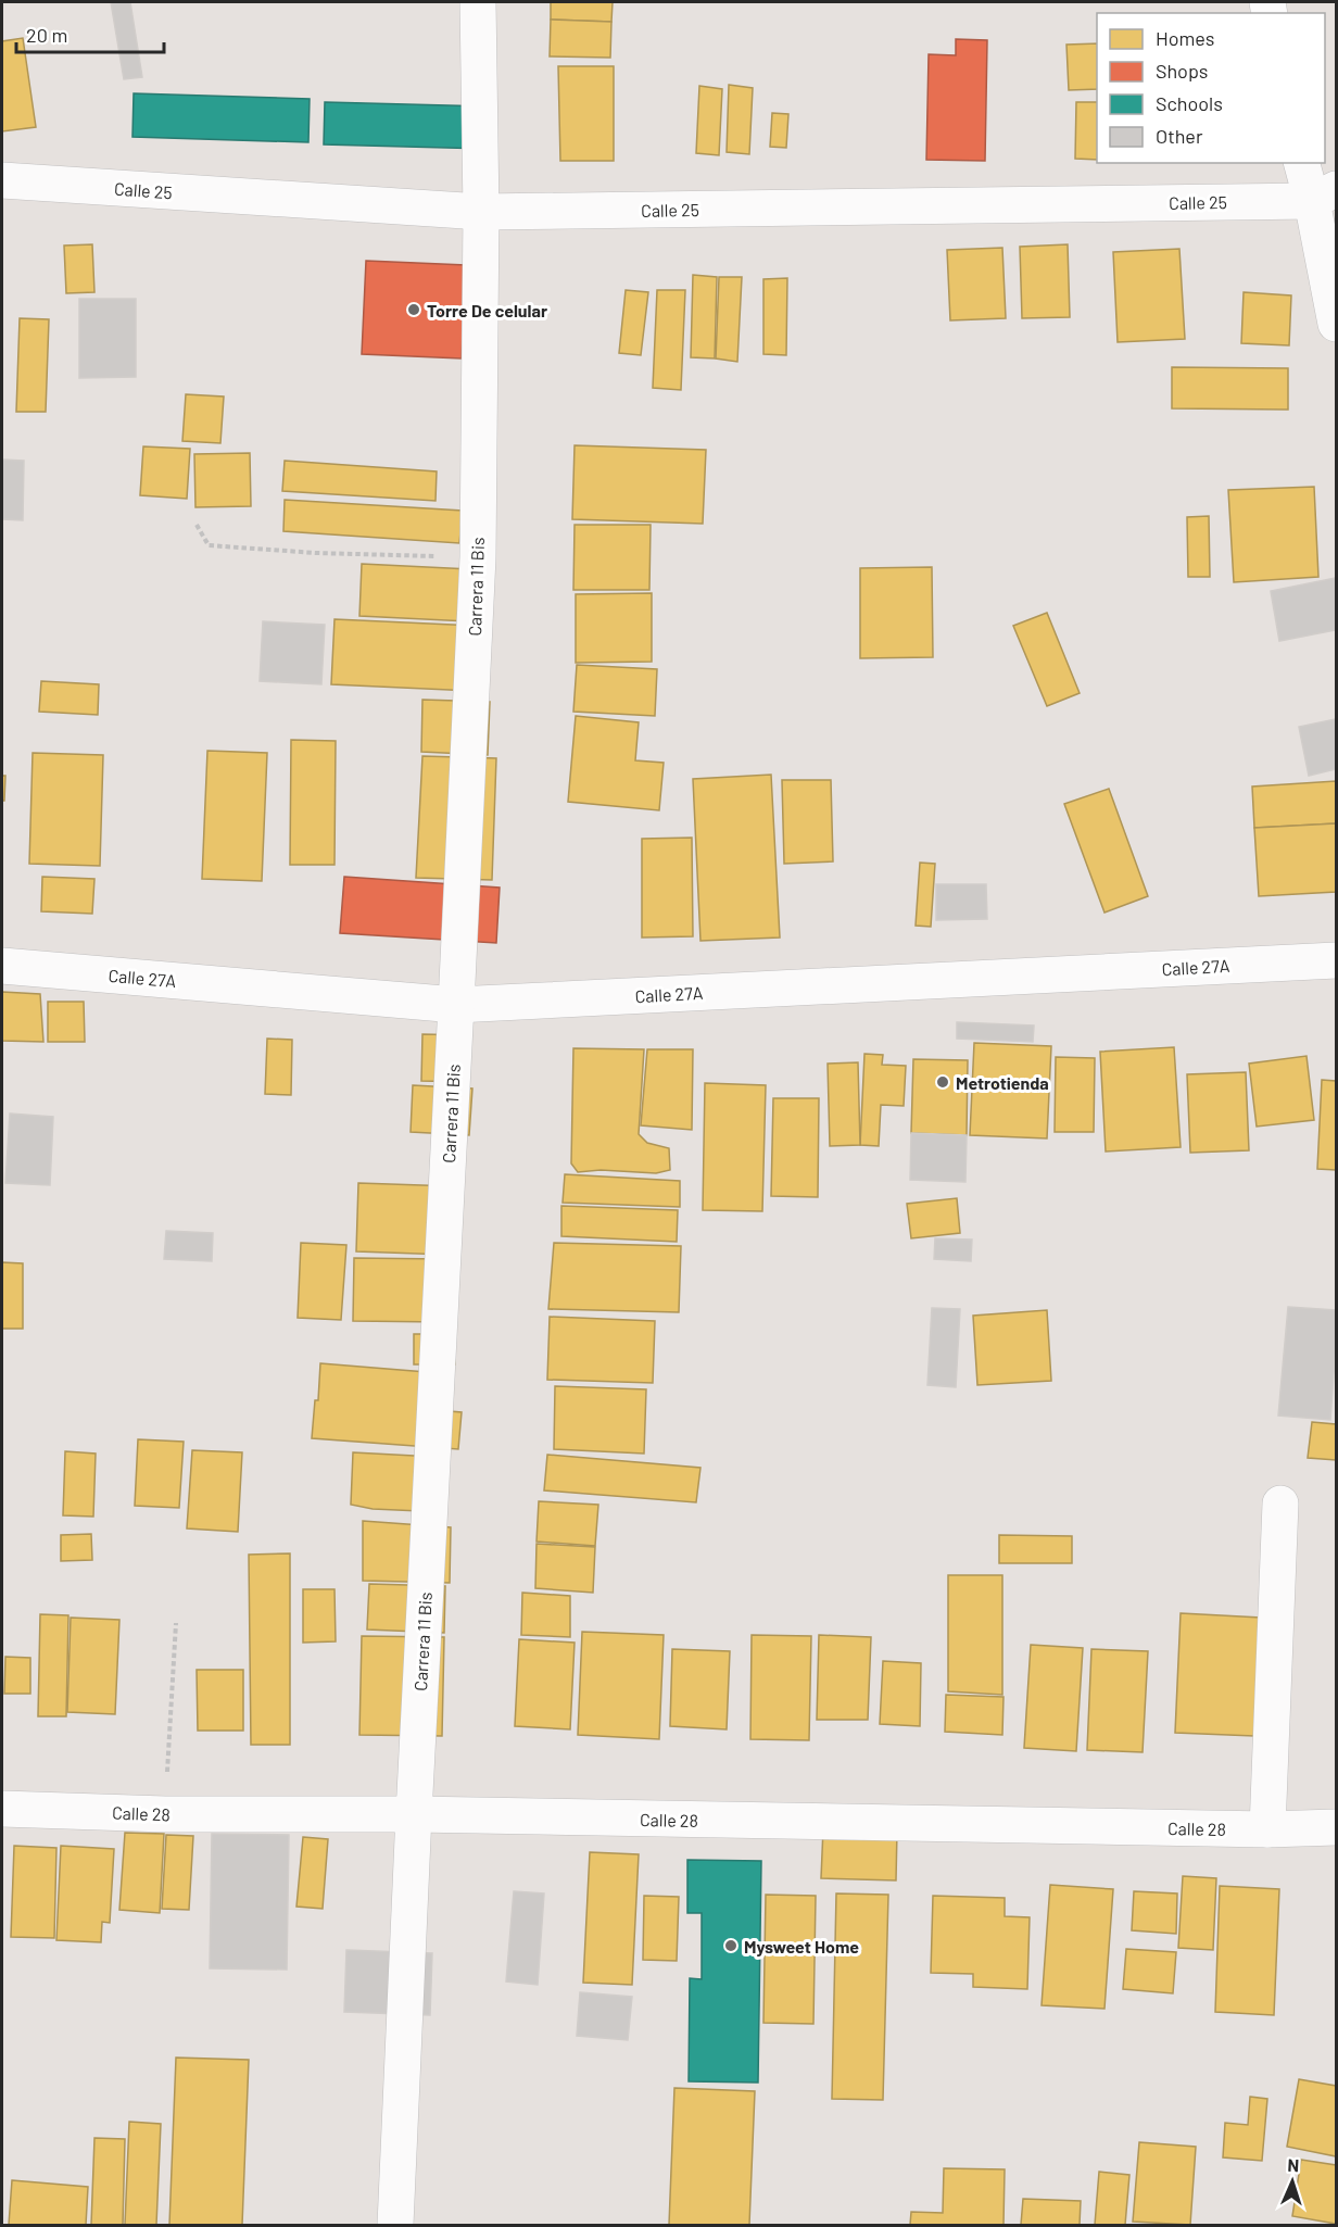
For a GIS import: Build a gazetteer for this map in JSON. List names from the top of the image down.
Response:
{
  "streets": {
    "street": [
      "Calle 25",
      "Carrera 11 Bis",
      "Calle 27A",
      "Calle 28"
    ]
  },
  "crossings": [
    ["Calle 25", "Carrera 11 Bis"],
    ["Carrera 11 Bis", "Calle 27A"],
    ["Carrera 11 Bis", "Calle 28"]
  ],
  "places": ["Torre De celular", "Metrotienda", "Mysweet Home"],
  "legend": [
    "Homes",
    "Shops",
    "Schools",
    "Other"
  ],
  "scale_bar": "20 m",
  "north": "top"
}
